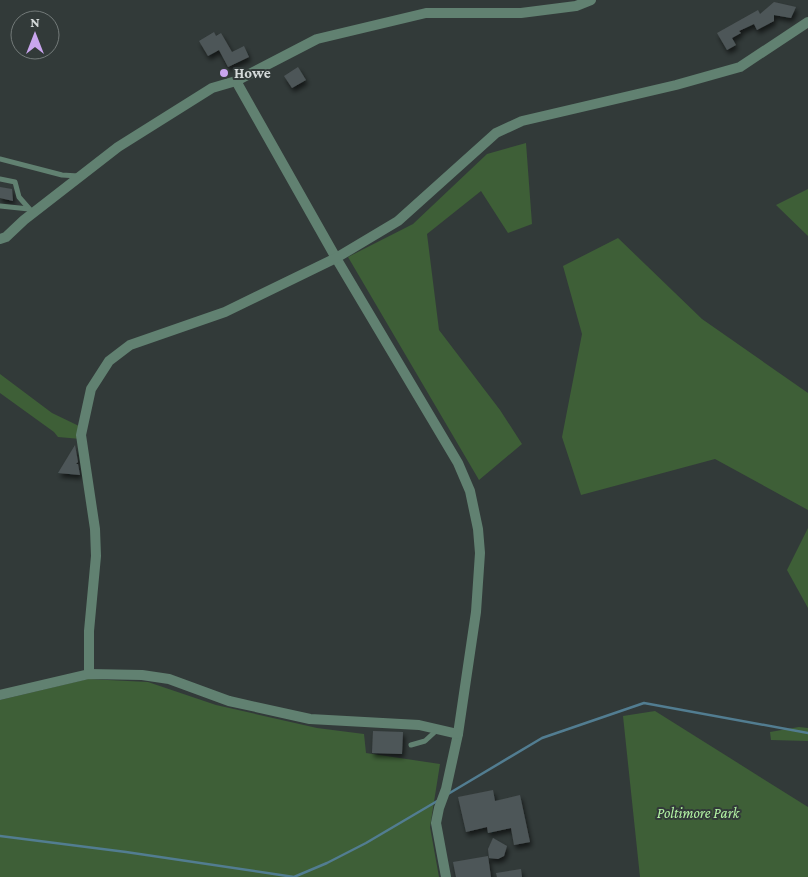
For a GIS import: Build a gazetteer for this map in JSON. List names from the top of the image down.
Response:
{
  "parks": ["Poltimore Park"],
  "places": ["Howe"],
  "north": "top"
}
